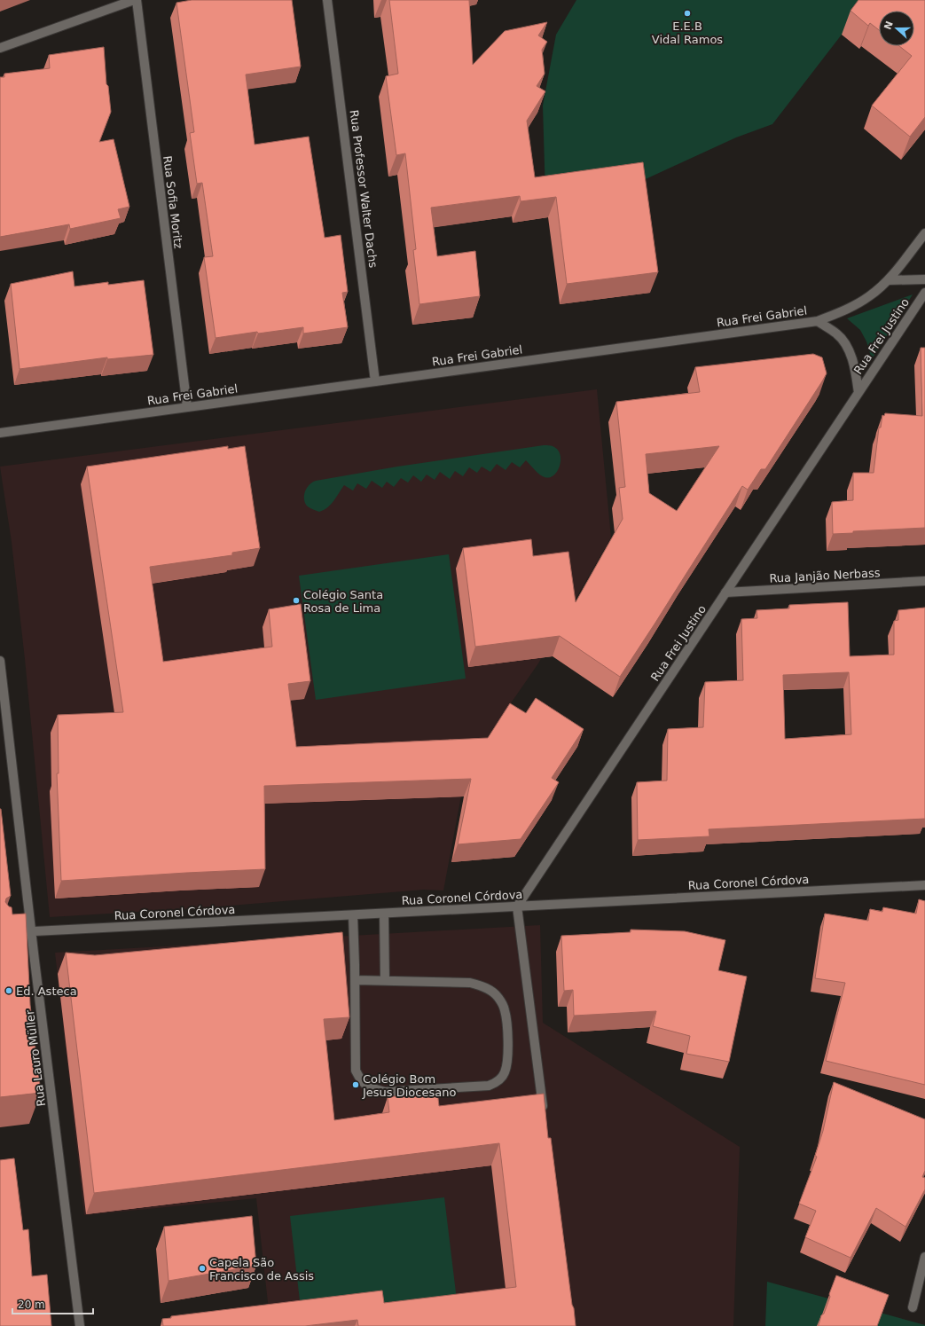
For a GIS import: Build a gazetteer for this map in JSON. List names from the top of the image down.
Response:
{
  "streets": {
    "street": [
      "Rua Professor Walter Dachs",
      "Rua Sofia Moritz",
      "Rua Frei Gabriel",
      "Rua Frei Justino",
      "Rua Janjão Nerbass",
      "Rua Coronel Córdova",
      "Rua Lauro Müller"
    ]
  },
  "crossings": [
    ["Rua Professor Walter Dachs", "Rua Frei Gabriel"],
    ["Rua Sofia Moritz", "Rua Frei Gabriel"],
    ["Rua Frei Gabriel", "Rua Frei Justino"],
    ["Rua Frei Justino", "Rua Janjão Nerbass"],
    ["Rua Frei Justino", "Rua Coronel Córdova"],
    ["Rua Coronel Córdova", "Rua Lauro Müller"]
  ],
  "places": [
    "E.E.B Vidal Ramos",
    "Colégio Santa Rosa de Lima",
    "Ed. Asteca",
    "Colégio Bom Jesus Diocesano",
    "Capela São Francisco de Assis"
  ],
  "scale_bar": "20 m",
  "north": "left"
}
